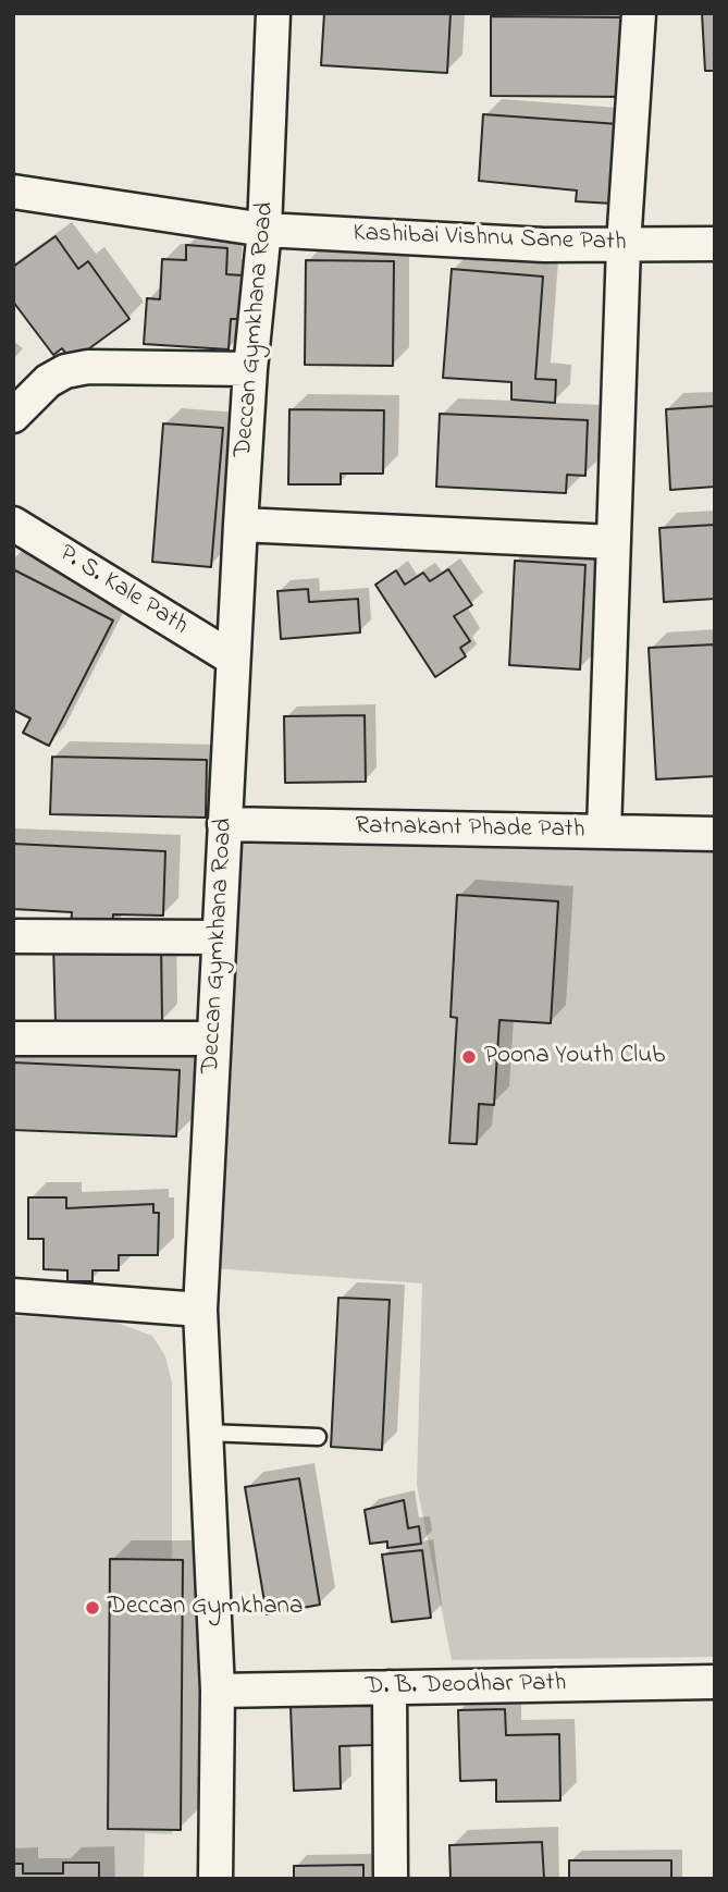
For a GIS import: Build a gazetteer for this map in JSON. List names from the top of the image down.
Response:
{
  "streets": {
    "street": [
      "Kashibai Vishnu Sane Path",
      "Deccan Gymkhana Road",
      "P. S. Kale Path",
      "Ratnakant Phade Path",
      "D. B. Deodhar Path"
    ]
  },
  "crossings": [
    ["Kashibai Vishnu Sane Path", "Deccan Gymkhana Road"],
    ["Deccan Gymkhana Road", "P. S. Kale Path"],
    ["Deccan Gymkhana Road", "Ratnakant Phade Path"],
    ["Deccan Gymkhana Road", "D. B. Deodhar Path"]
  ],
  "places": ["Poona Youth Club", "Deccan Gymkhana"]
}
